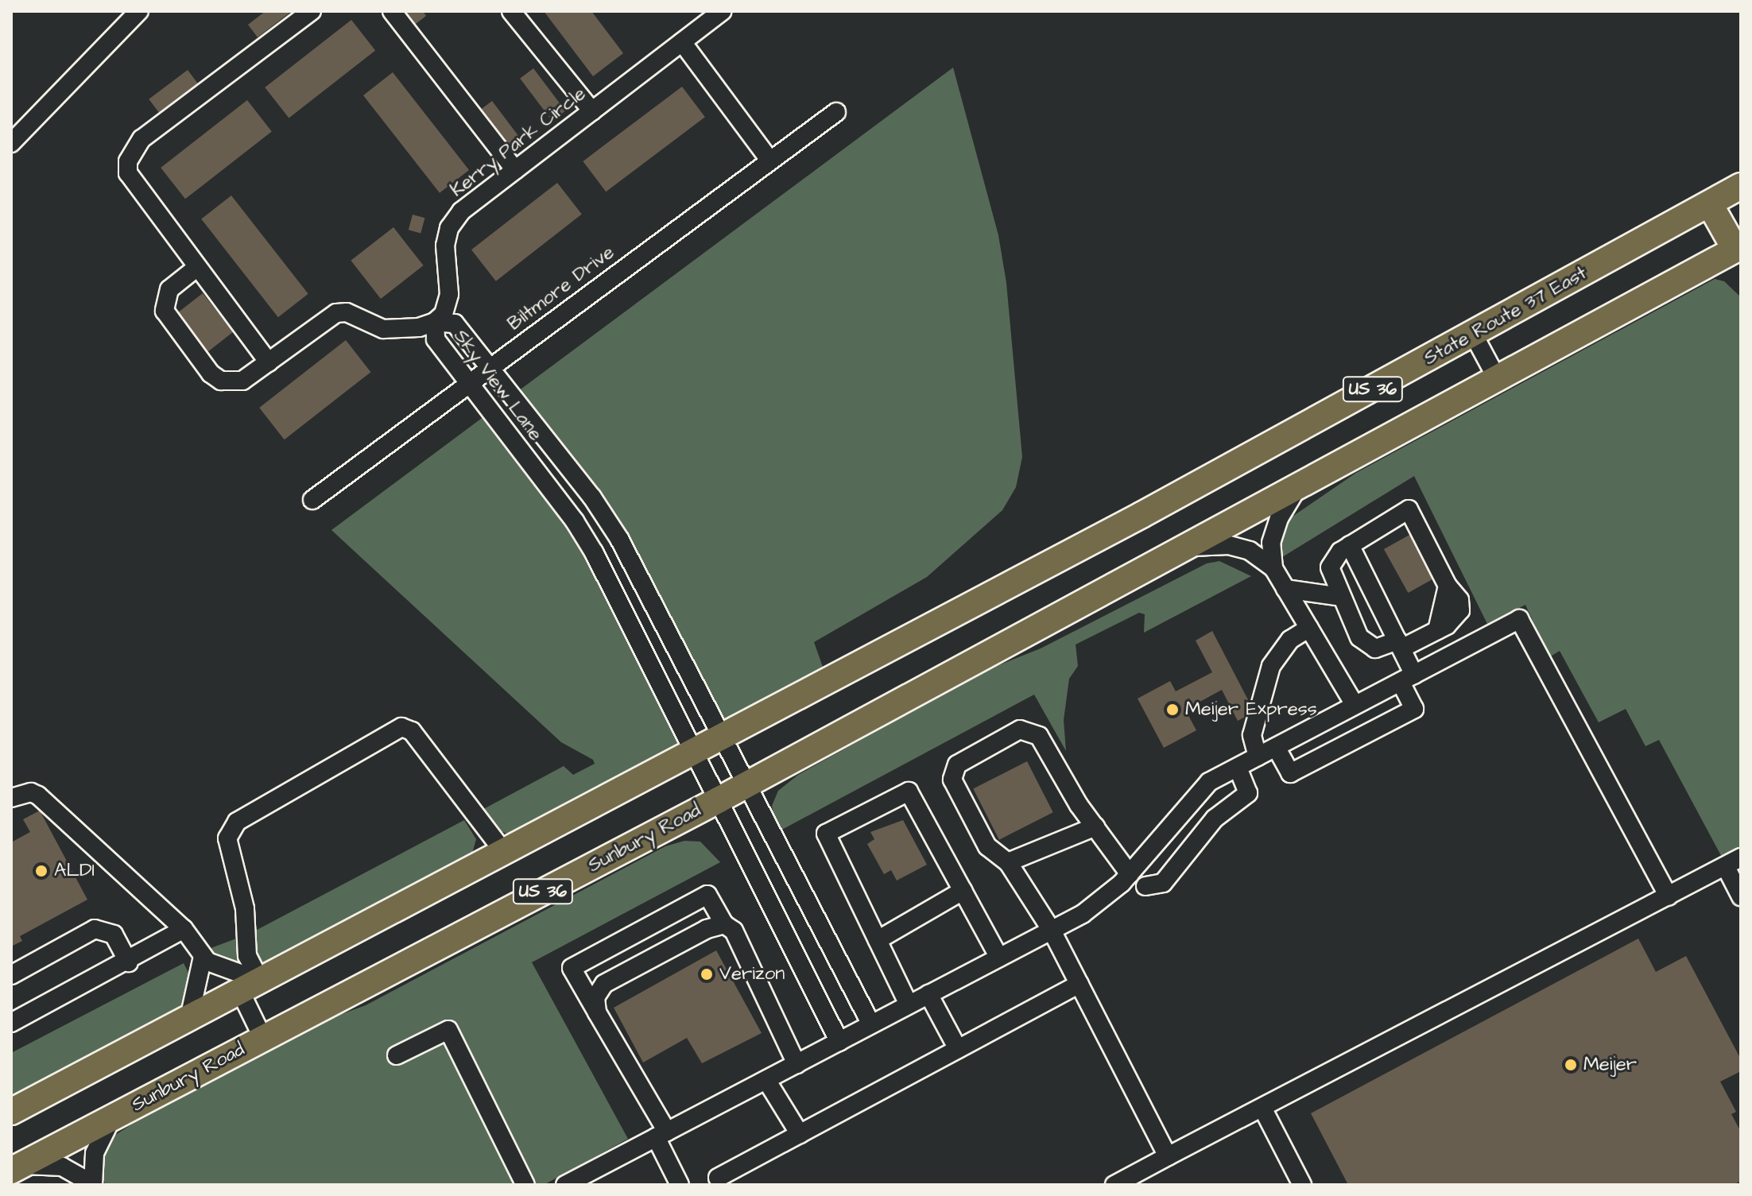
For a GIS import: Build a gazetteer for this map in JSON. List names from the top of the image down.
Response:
{
  "streets": {
    "highway": ["State Route 37 East", "US 36", "Sunbury Road"],
    "street": ["Kerry Park Circle", "Biltmore Drive", "Sky View Lane"]
  },
  "crossings": [
    ["Kerry Park Circle", "Sky View Lane"],
    ["Biltmore Drive", "Sky View Lane"],
    ["State Route 37 East", "Sky View Lane"],
    ["State Route 37 East", "US 36"],
    ["Sky View Lane", "US 36"],
    ["Sky View Lane", "Sunbury Road"],
    ["US 36", "Sunbury Road"]
  ],
  "places": [
    "Meijer Express",
    "ALDI",
    "Verizon",
    "Meijer"
  ]
}
